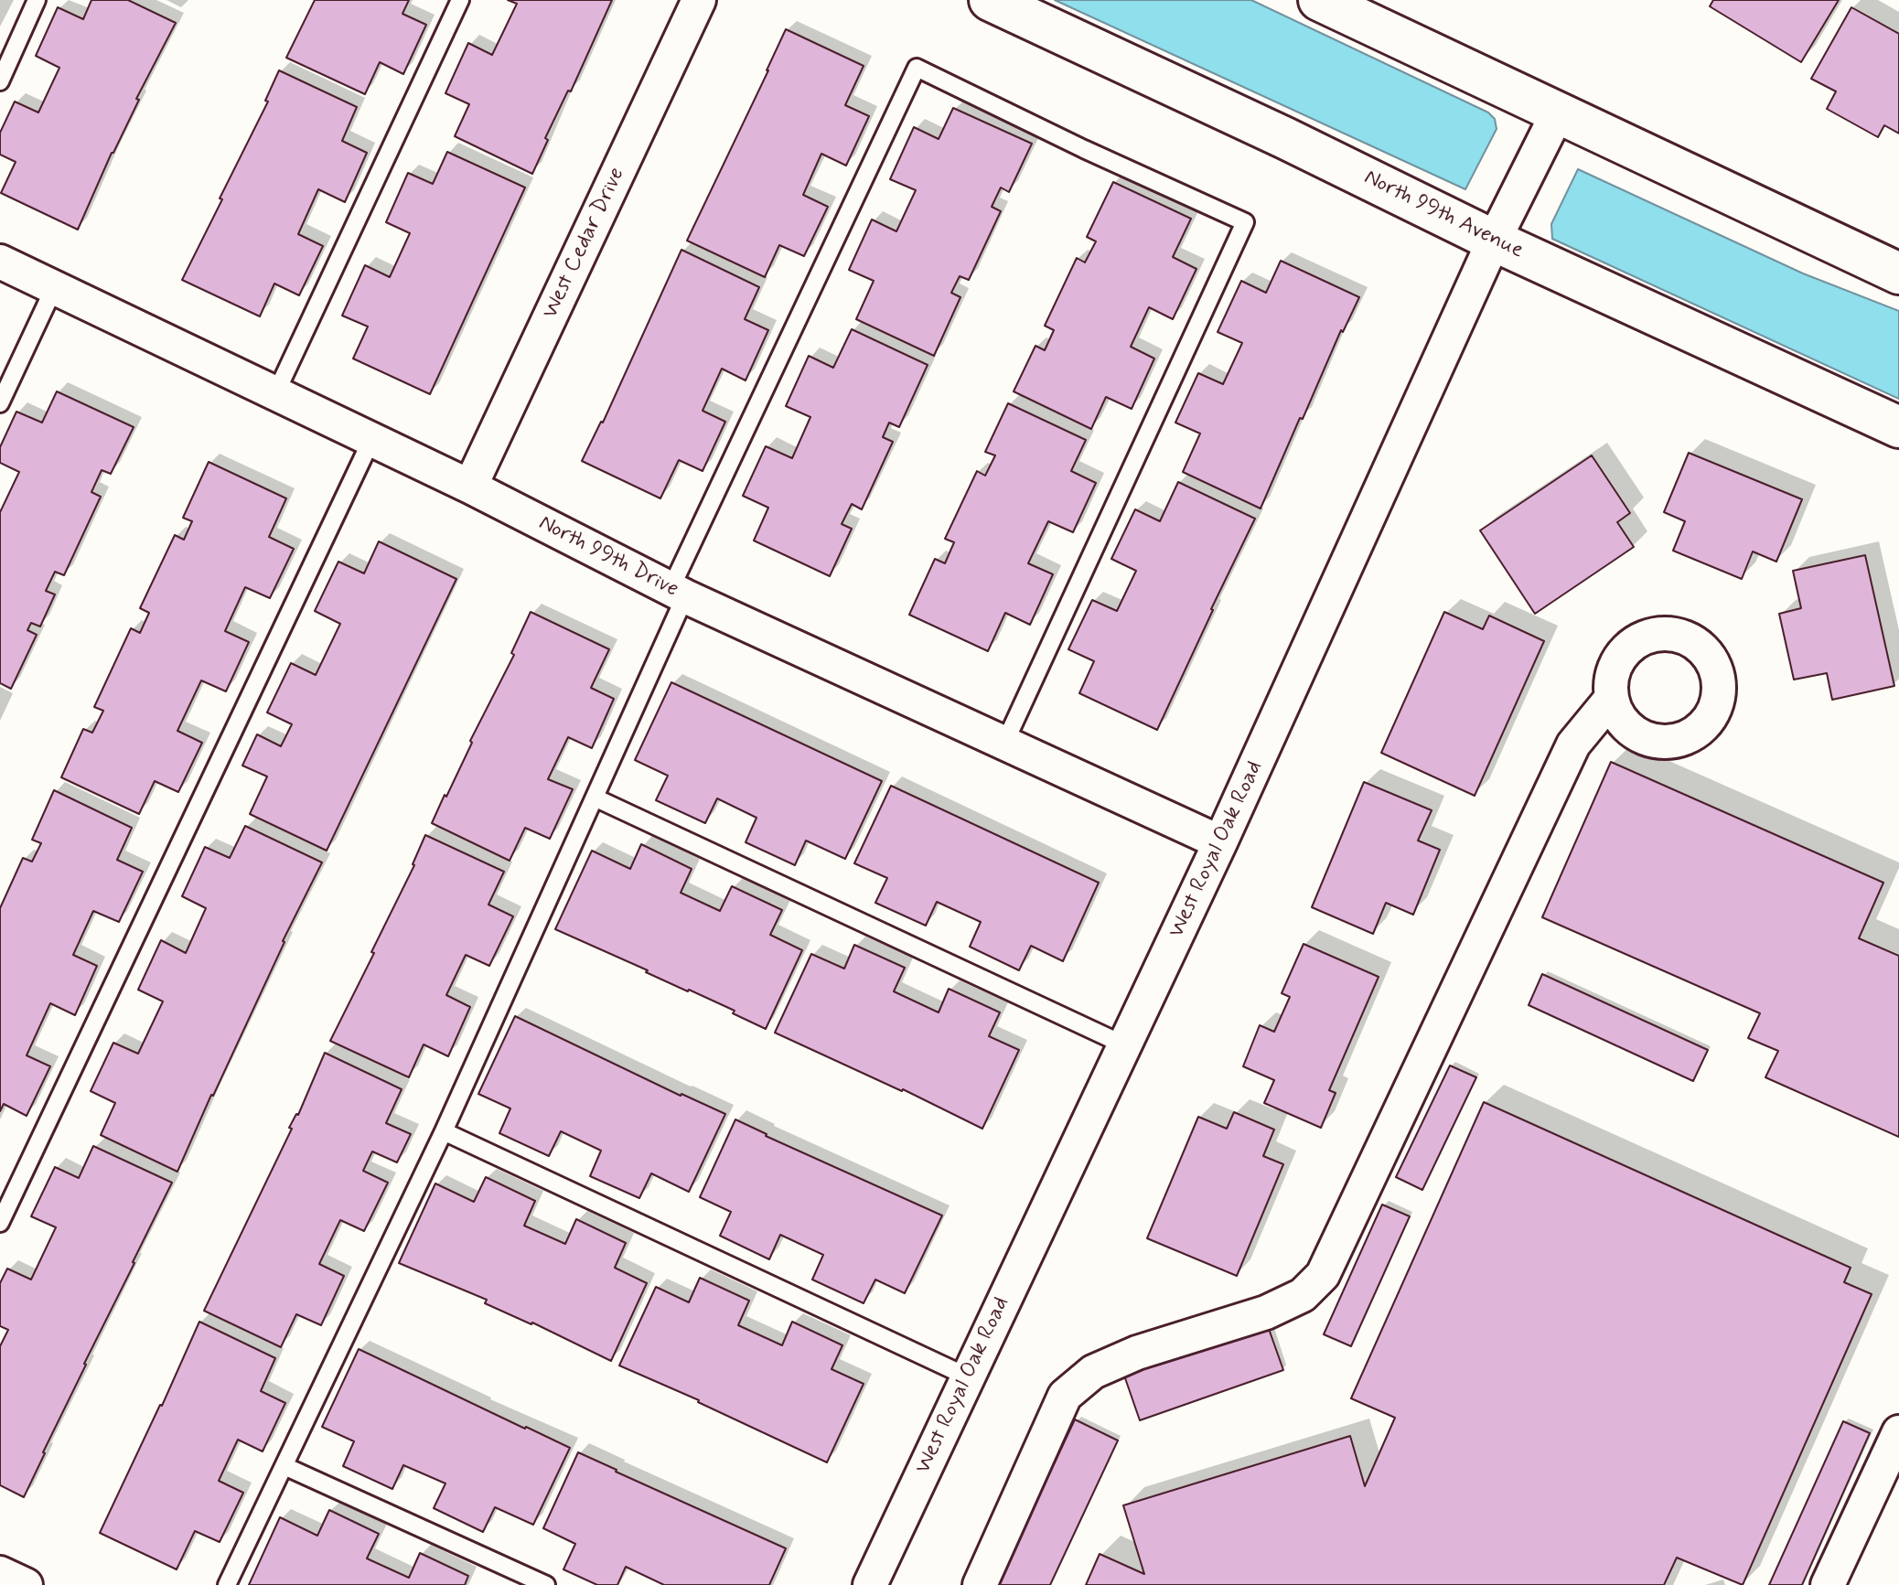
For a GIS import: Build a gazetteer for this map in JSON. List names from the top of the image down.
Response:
{
  "streets": {
    "main road": ["North 99th Avenue"],
    "street": ["West Cedar Drive", "North 99th Drive", "West Royal Oak Road"]
  },
  "crossings": [
    ["North 99th Avenue", "West Royal Oak Road"],
    ["West Cedar Drive", "North 99th Drive"],
    ["North 99th Drive", "West Royal Oak Road"]
  ]
}
